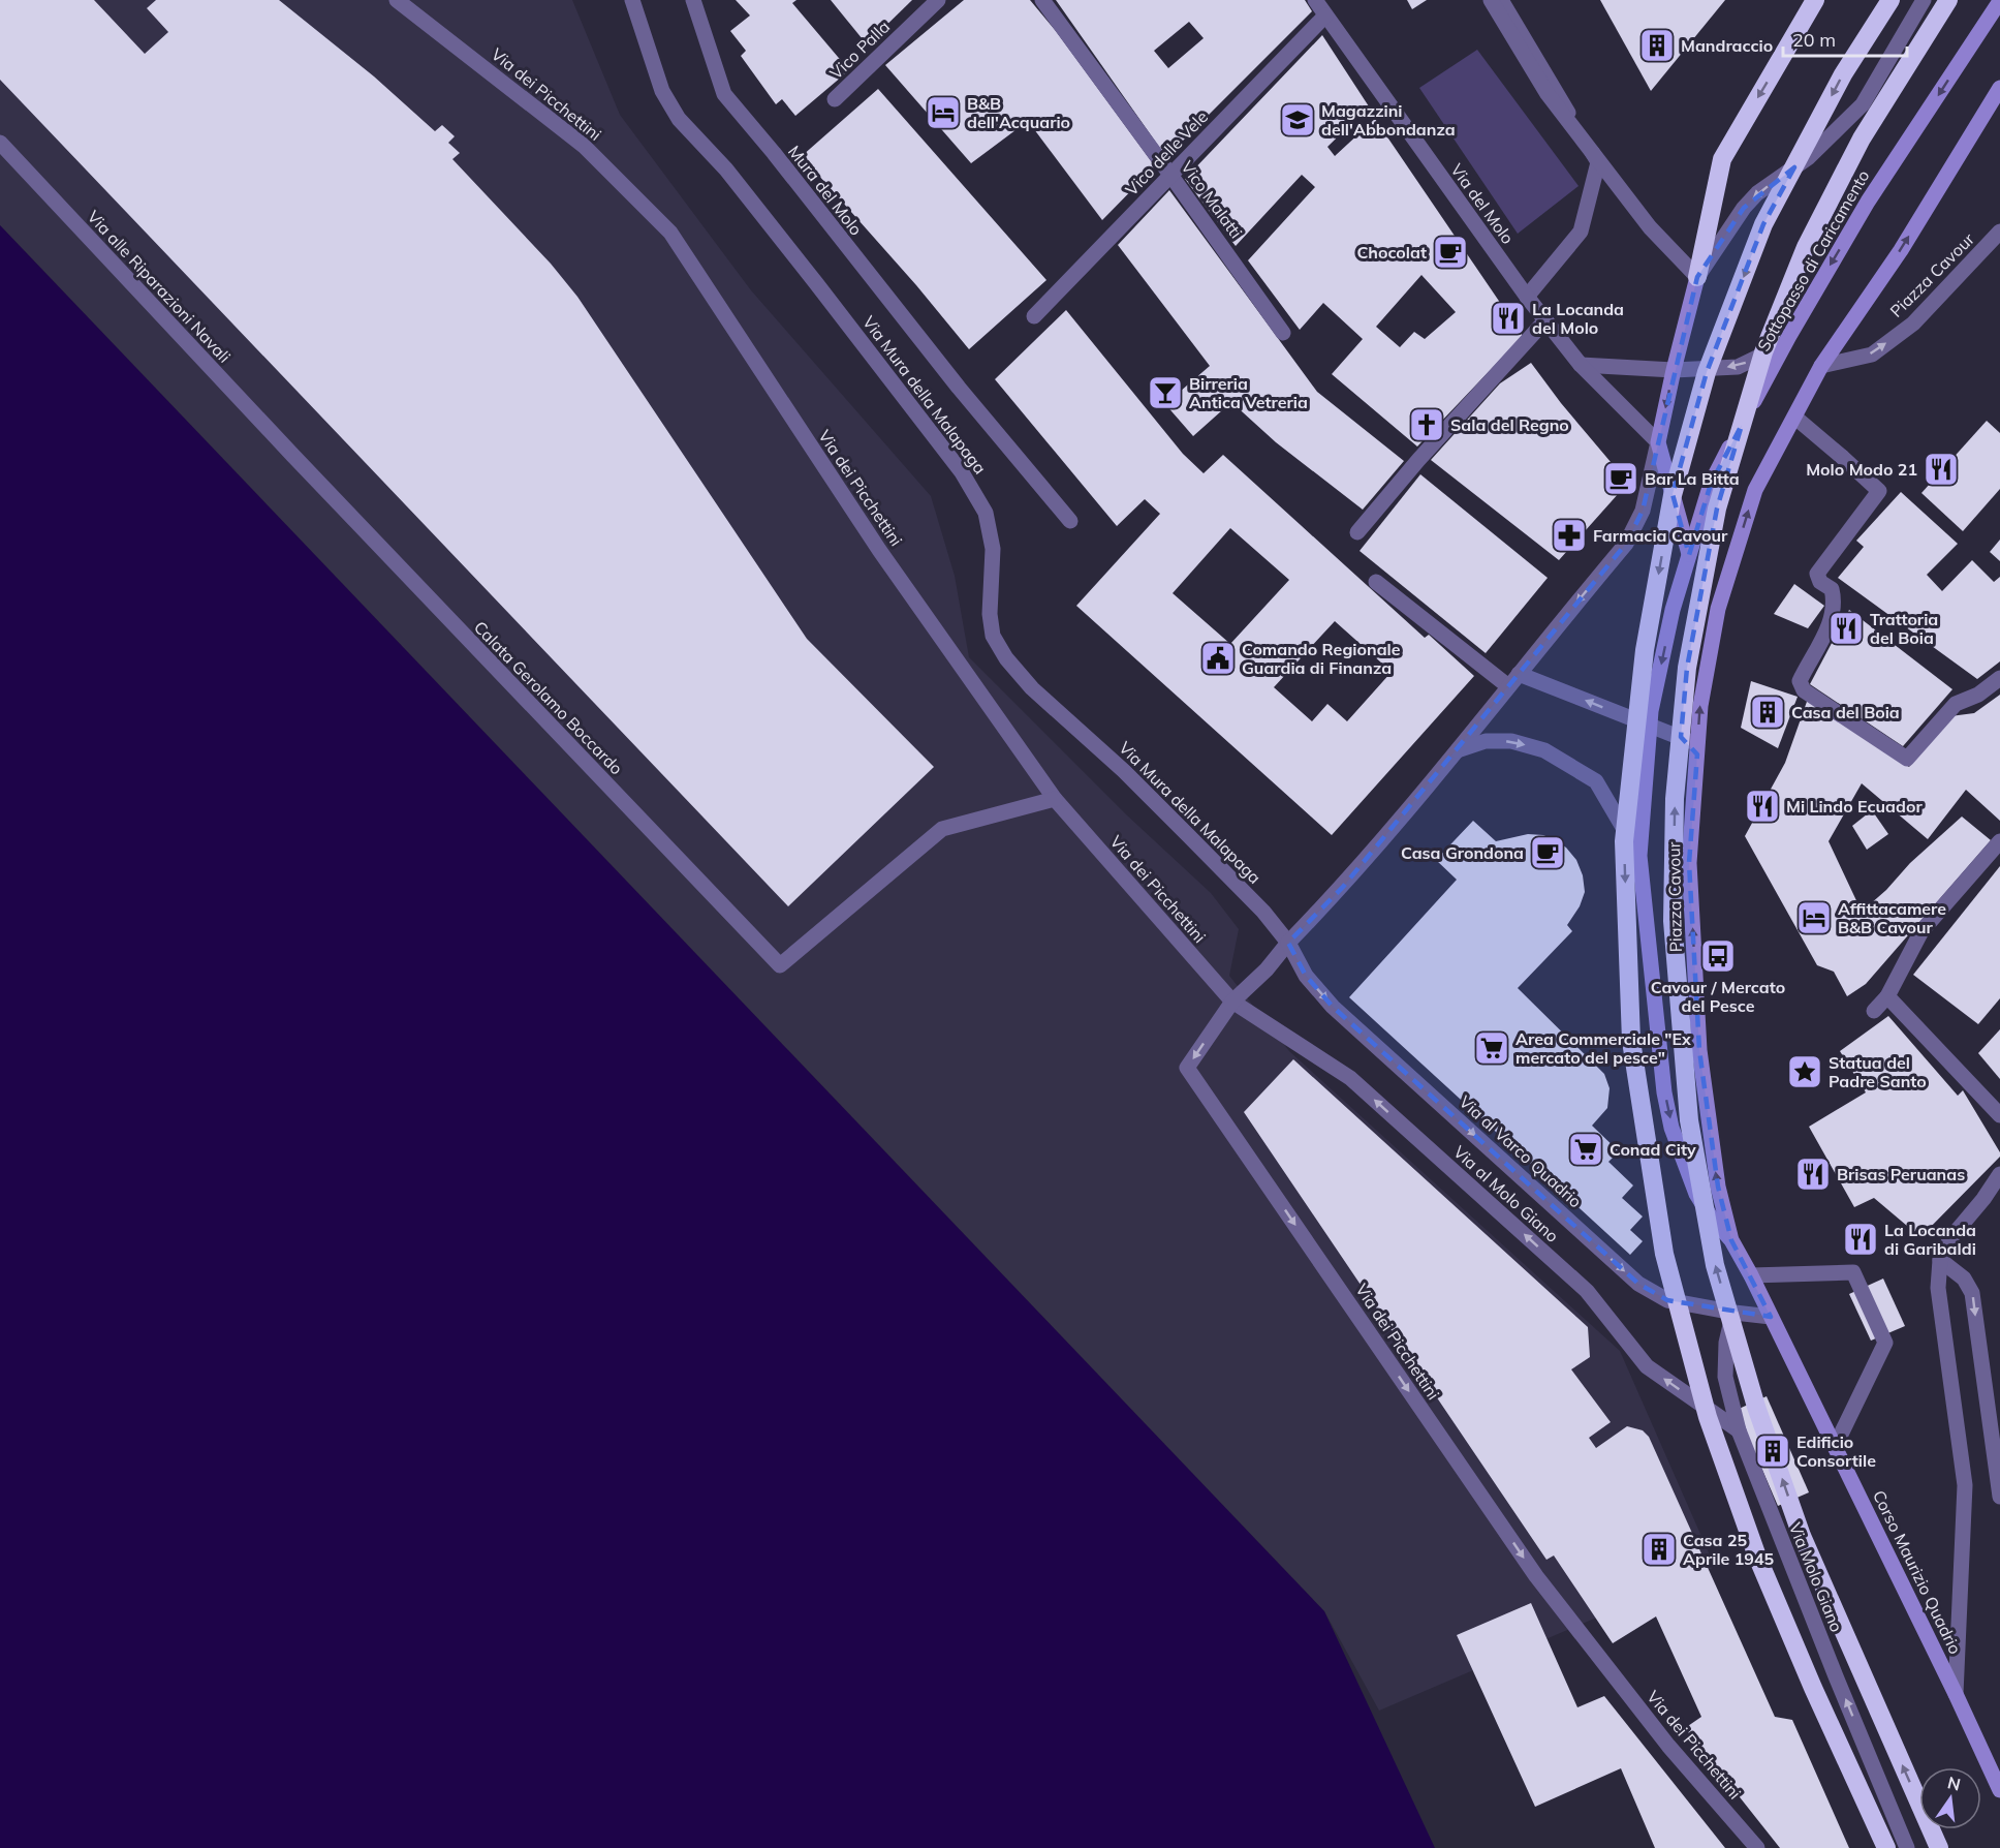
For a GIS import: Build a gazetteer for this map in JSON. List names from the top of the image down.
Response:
{
  "streets": {
    "main road": ["Sottopasso di Caricamento", "Piazza Cavour", "Corso Maurizio Quadrio"],
    "street": [
      "Vico Palla",
      "Via dei Picchettini",
      "Vico delle Vele",
      "Mura del Molo",
      "Vico Malatti",
      "Via del Molo",
      "Via alle Riparazioni Navali",
      "Via Mura della Malapaga",
      "Calata Gerolamo Boccardo",
      "Via al Varco Quadrio",
      "Via al Molo Giano",
      "Via Molo Giano"
    ]
  },
  "crossings": [
    ["Via dei Picchettini", "Calata Gerolamo Boccardo"],
    ["Via dei Picchettini", "Via al Molo Giano"],
    ["Vico delle Vele", "Vico Malatti"],
    ["Vico delle Vele", "Via del Molo"],
    ["Sottopasso di Caricamento", "Piazza Cavour"],
    ["Piazza Cavour", "Corso Maurizio Quadrio"],
    ["Via alle Riparazioni Navali", "Calata Gerolamo Boccardo"],
    ["Via Mura della Malapaga", "Via al Varco Quadrio"],
    ["Via al Varco Quadrio", "Corso Maurizio Quadrio"],
    ["Via al Varco Quadrio", "Via Molo Giano"],
    ["Via al Molo Giano", "Via Molo Giano"]
  ],
  "one_way": [
    "Via dei Picchettini",
    "Via al Varco Quadrio",
    "Via al Molo Giano",
    "Via Molo Giano"
  ],
  "places": {
    "building": [
      "Mandraccio",
      "Casa del Boia",
      "Edificio Consortile",
      "Casa 25 Aprile 1945"
    ],
    "hotel": ["B&B dell'Acquario", "Affittacamere B&B Cavour"],
    "school or university": ["Magazzini dell'Abbondanza"],
    "cafe": ["Chocolat", "Bar La Bitta", "Casa Grondona"],
    "restaurant": [
      "La Locanda del Molo",
      "Molo Modo 21",
      "Trattoria del Boia",
      "Mi Lindo Ecuador",
      "Brisas Peruanas",
      "La Locanda di Garibaldi"
    ],
    "bar": ["Birreria Antica Vetreria"],
    "church": ["Sala del Regno"],
    "pharmacy": ["Farmacia Cavour"],
    "public building": ["Comando Regionale Guardia di Finanza"],
    "bus stop": ["Cavour / Mercato del Pesce"],
    "supermarket": ["Area Commerciale \"Ex mercato del pesce\"", "Conad City"],
    "place": ["Statua del Padre Santo"]
  },
  "scale_bar": "20 m",
  "north": "top"
}
